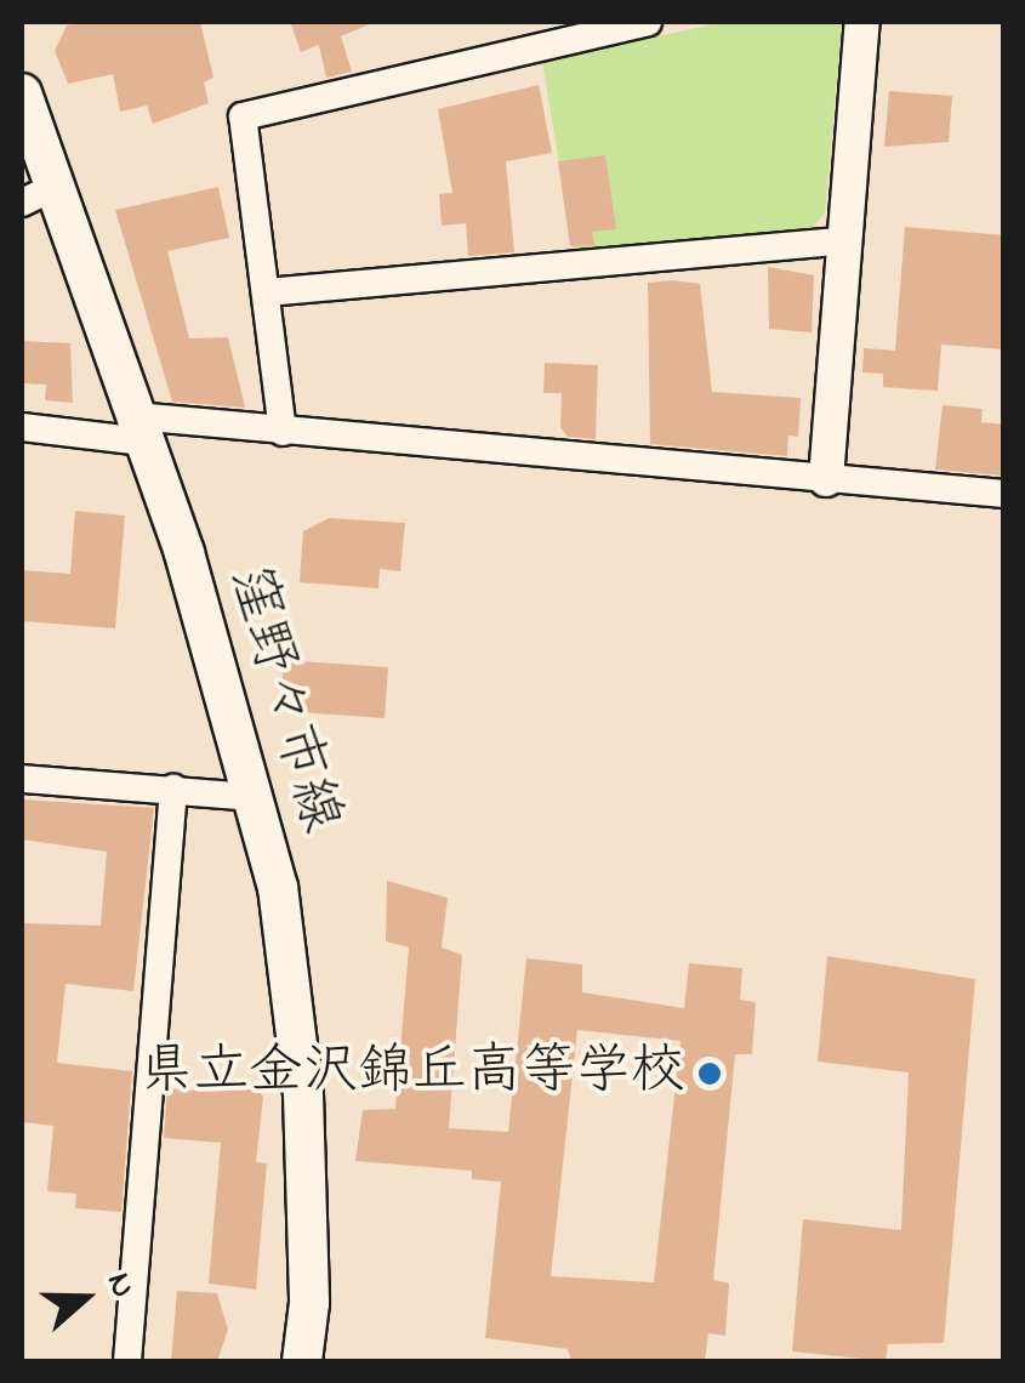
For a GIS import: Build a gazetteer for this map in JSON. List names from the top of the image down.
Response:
{
  "streets": {
    "main road": ["窪野々市線"]
  },
  "places": ["県立金沢錦丘高等学校"],
  "north": "right"
}
